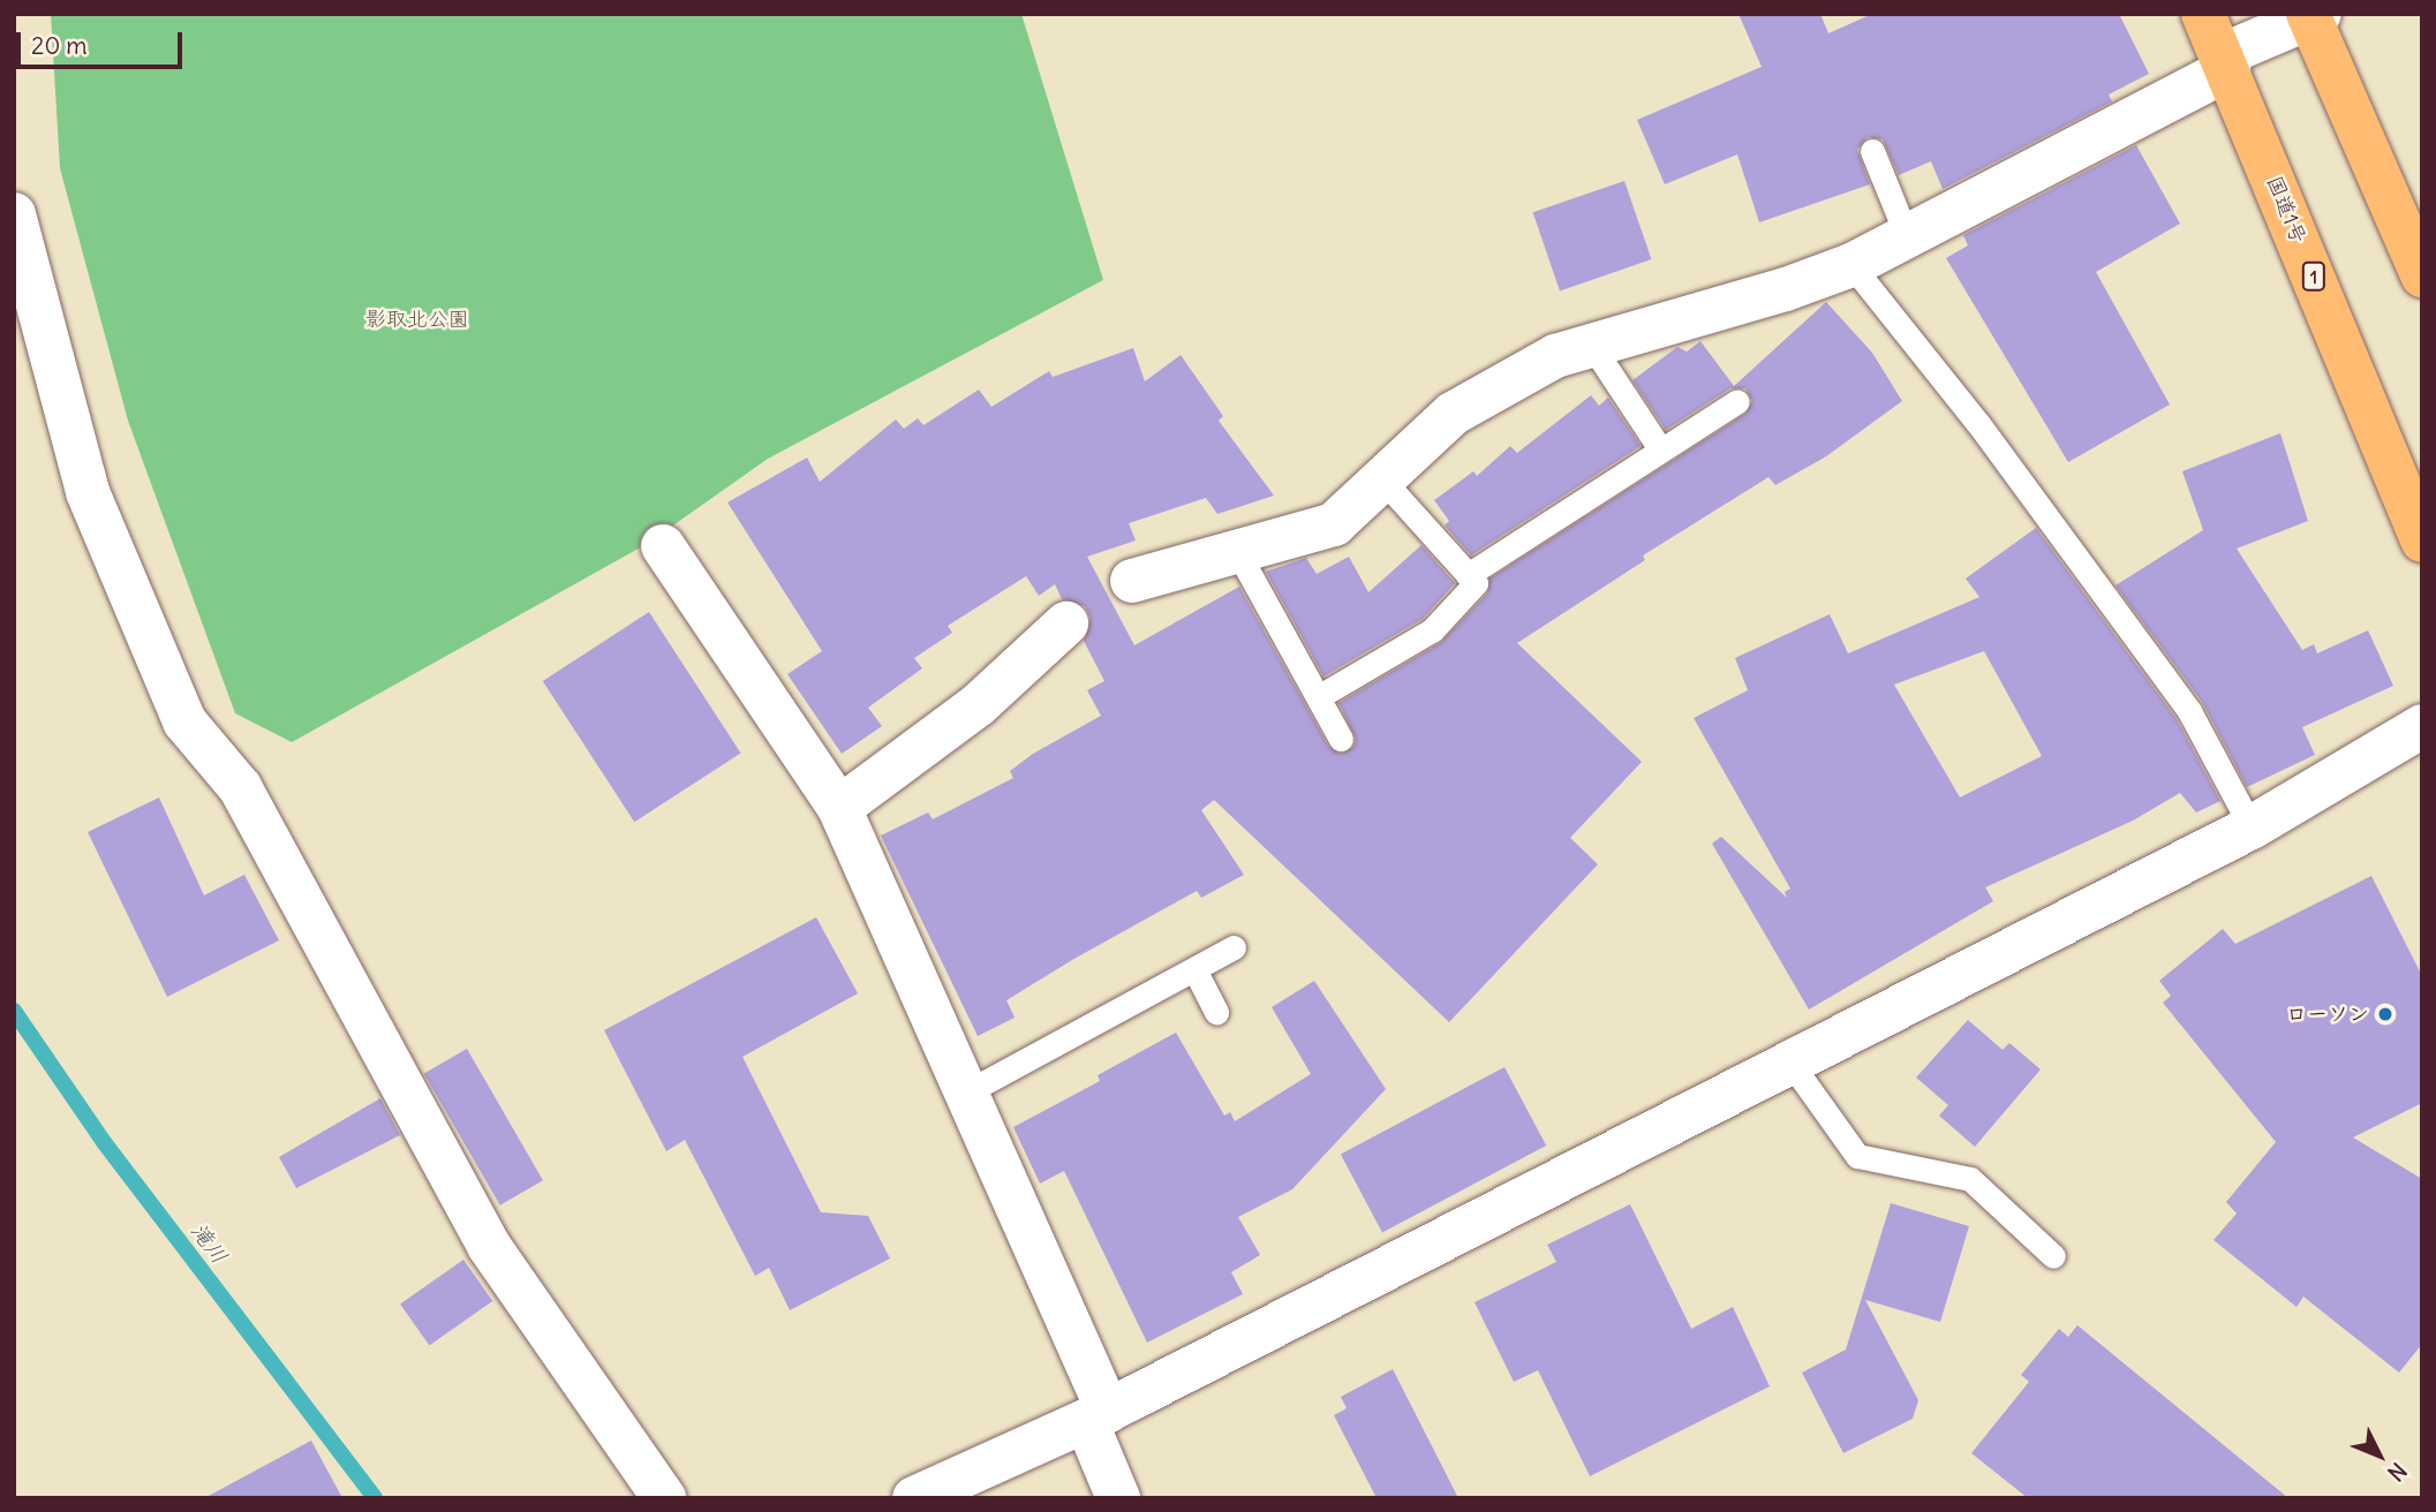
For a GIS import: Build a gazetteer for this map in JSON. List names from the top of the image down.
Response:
{
  "streets": {
    "highway": ["国道1号", "1"]
  },
  "water": ["滝川"],
  "parks": ["影取北公園"],
  "places": ["ローソン"],
  "scale_bar": "20 m",
  "north": "bottom right"
}
